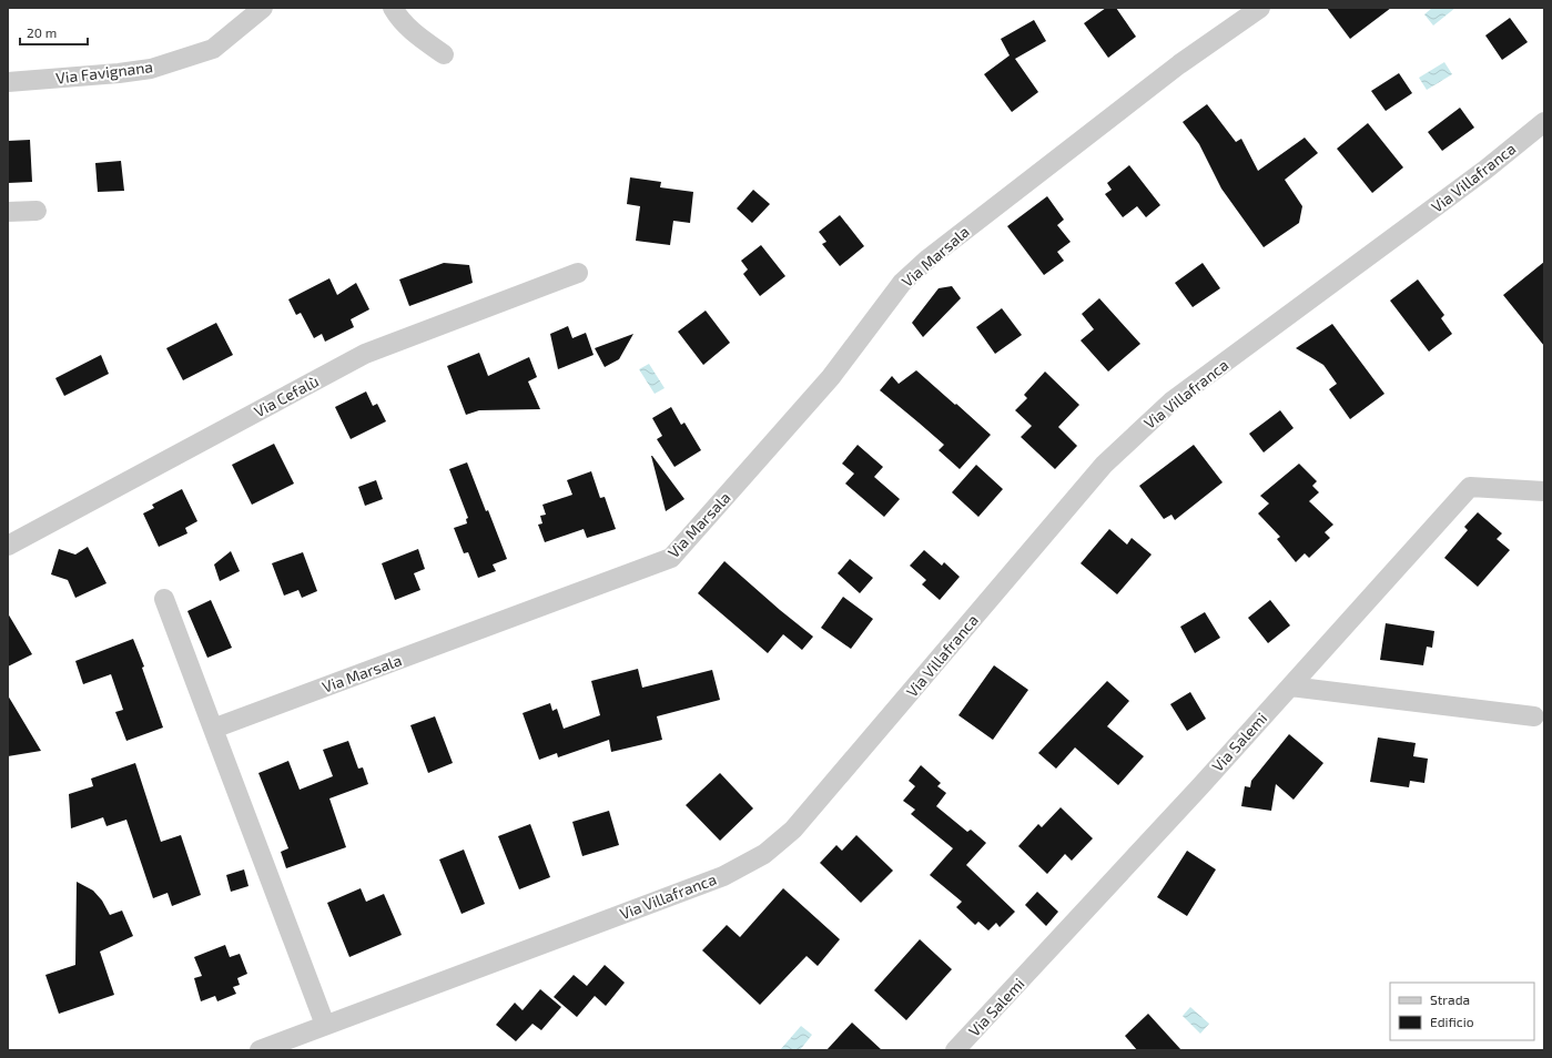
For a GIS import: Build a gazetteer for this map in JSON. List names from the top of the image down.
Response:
{
  "streets": {
    "street": [
      "Via Favignana",
      "Via Villafranca",
      "Via Marsala",
      "Via Cefalù",
      "Via Salemi"
    ]
  },
  "legend": ["Strada", "Edificio"],
  "scale_bar": "20 m"
}
